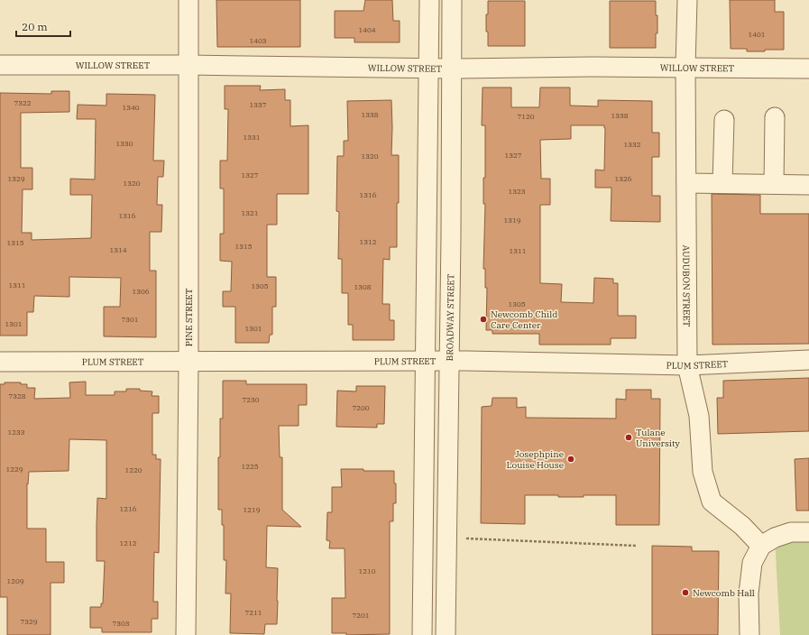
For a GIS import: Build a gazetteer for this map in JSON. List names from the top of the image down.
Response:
{
  "streets": {
    "street": [
      "WILLOW STREET",
      "AUDUBON STREET",
      "PINE STREET",
      "BROADWAY STREET",
      "PLUM STREET"
    ]
  },
  "crossings": [
    ["WILLOW STREET", "AUDUBON STREET"],
    ["WILLOW STREET", "PINE STREET"],
    ["WILLOW STREET", "BROADWAY STREET"],
    ["AUDUBON STREET", "PLUM STREET"],
    ["PINE STREET", "PLUM STREET"],
    ["BROADWAY STREET", "PLUM STREET"]
  ],
  "places": [
    "Newcomb Child Care Center",
    "Tulane University",
    "Josephpine Louise House",
    "Newcomb Hall"
  ],
  "house_numbers": [
    "1404",
    "1401",
    "1403",
    "7322",
    "1337",
    "1340",
    "1338",
    "1338",
    "7120",
    "1331",
    "1330",
    "1332",
    "1327",
    "1320",
    "1327",
    "1329",
    "1326",
    "1320",
    "1323",
    "1316",
    "1321",
    "1316",
    "1319",
    "1312",
    "1315",
    "1315",
    "1314",
    "1311",
    "1311",
    "1305",
    "1308",
    "1306",
    "1305",
    "7301",
    "1301",
    "1301",
    "7328",
    "7230",
    "7200",
    "1233",
    "1225",
    "1229",
    "1220",
    "1216",
    "1219",
    "1212",
    "1210",
    "1209",
    "7211",
    "7201",
    "7329",
    "7303"
  ],
  "scale_bar": "20 m"
}
